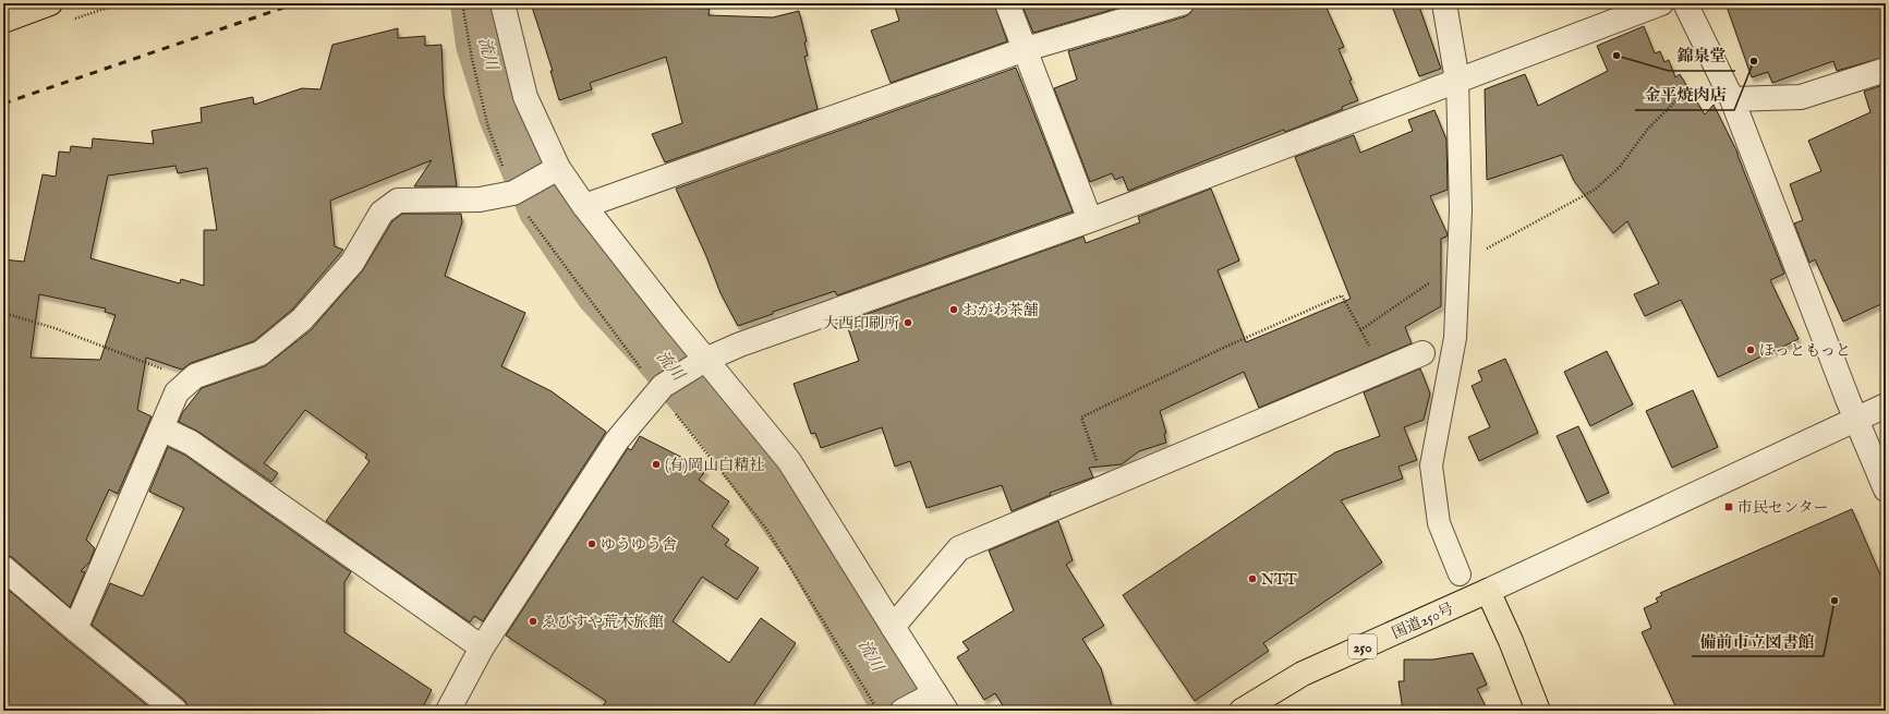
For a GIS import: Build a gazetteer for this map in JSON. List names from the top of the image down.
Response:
{
  "streets": {
    "highway": ["国道250号", "250"]
  },
  "water": ["流川"],
  "places": {
    "other": [
      "錦泉堂",
      "金平焼肉店",
      "おがわ茶舗",
      "大西印刷所",
      "ほっともっと",
      "(有)岡山白精社",
      "ゆうゆう舎",
      "NTT",
      "備前市立図書館",
      "ゑびすや荒木旅館"
    ],
    "transit": ["市民センター"]
  }
}
